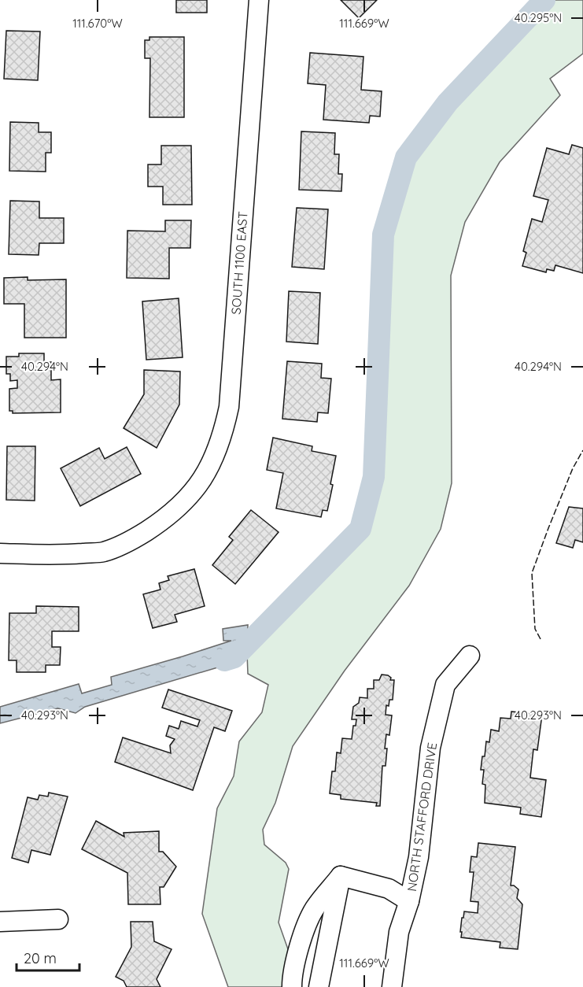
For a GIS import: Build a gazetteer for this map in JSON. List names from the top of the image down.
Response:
{
  "streets": {
    "street": ["SOUTH 1100 EAST", "NORTH STAFFORD DRIVE"]
  },
  "scale_bar": "20 m",
  "coordinates": [
    "40.295°N",
    "111.670°W",
    "111.669°W",
    "40.294°N",
    "40.293°N"
  ]
}
